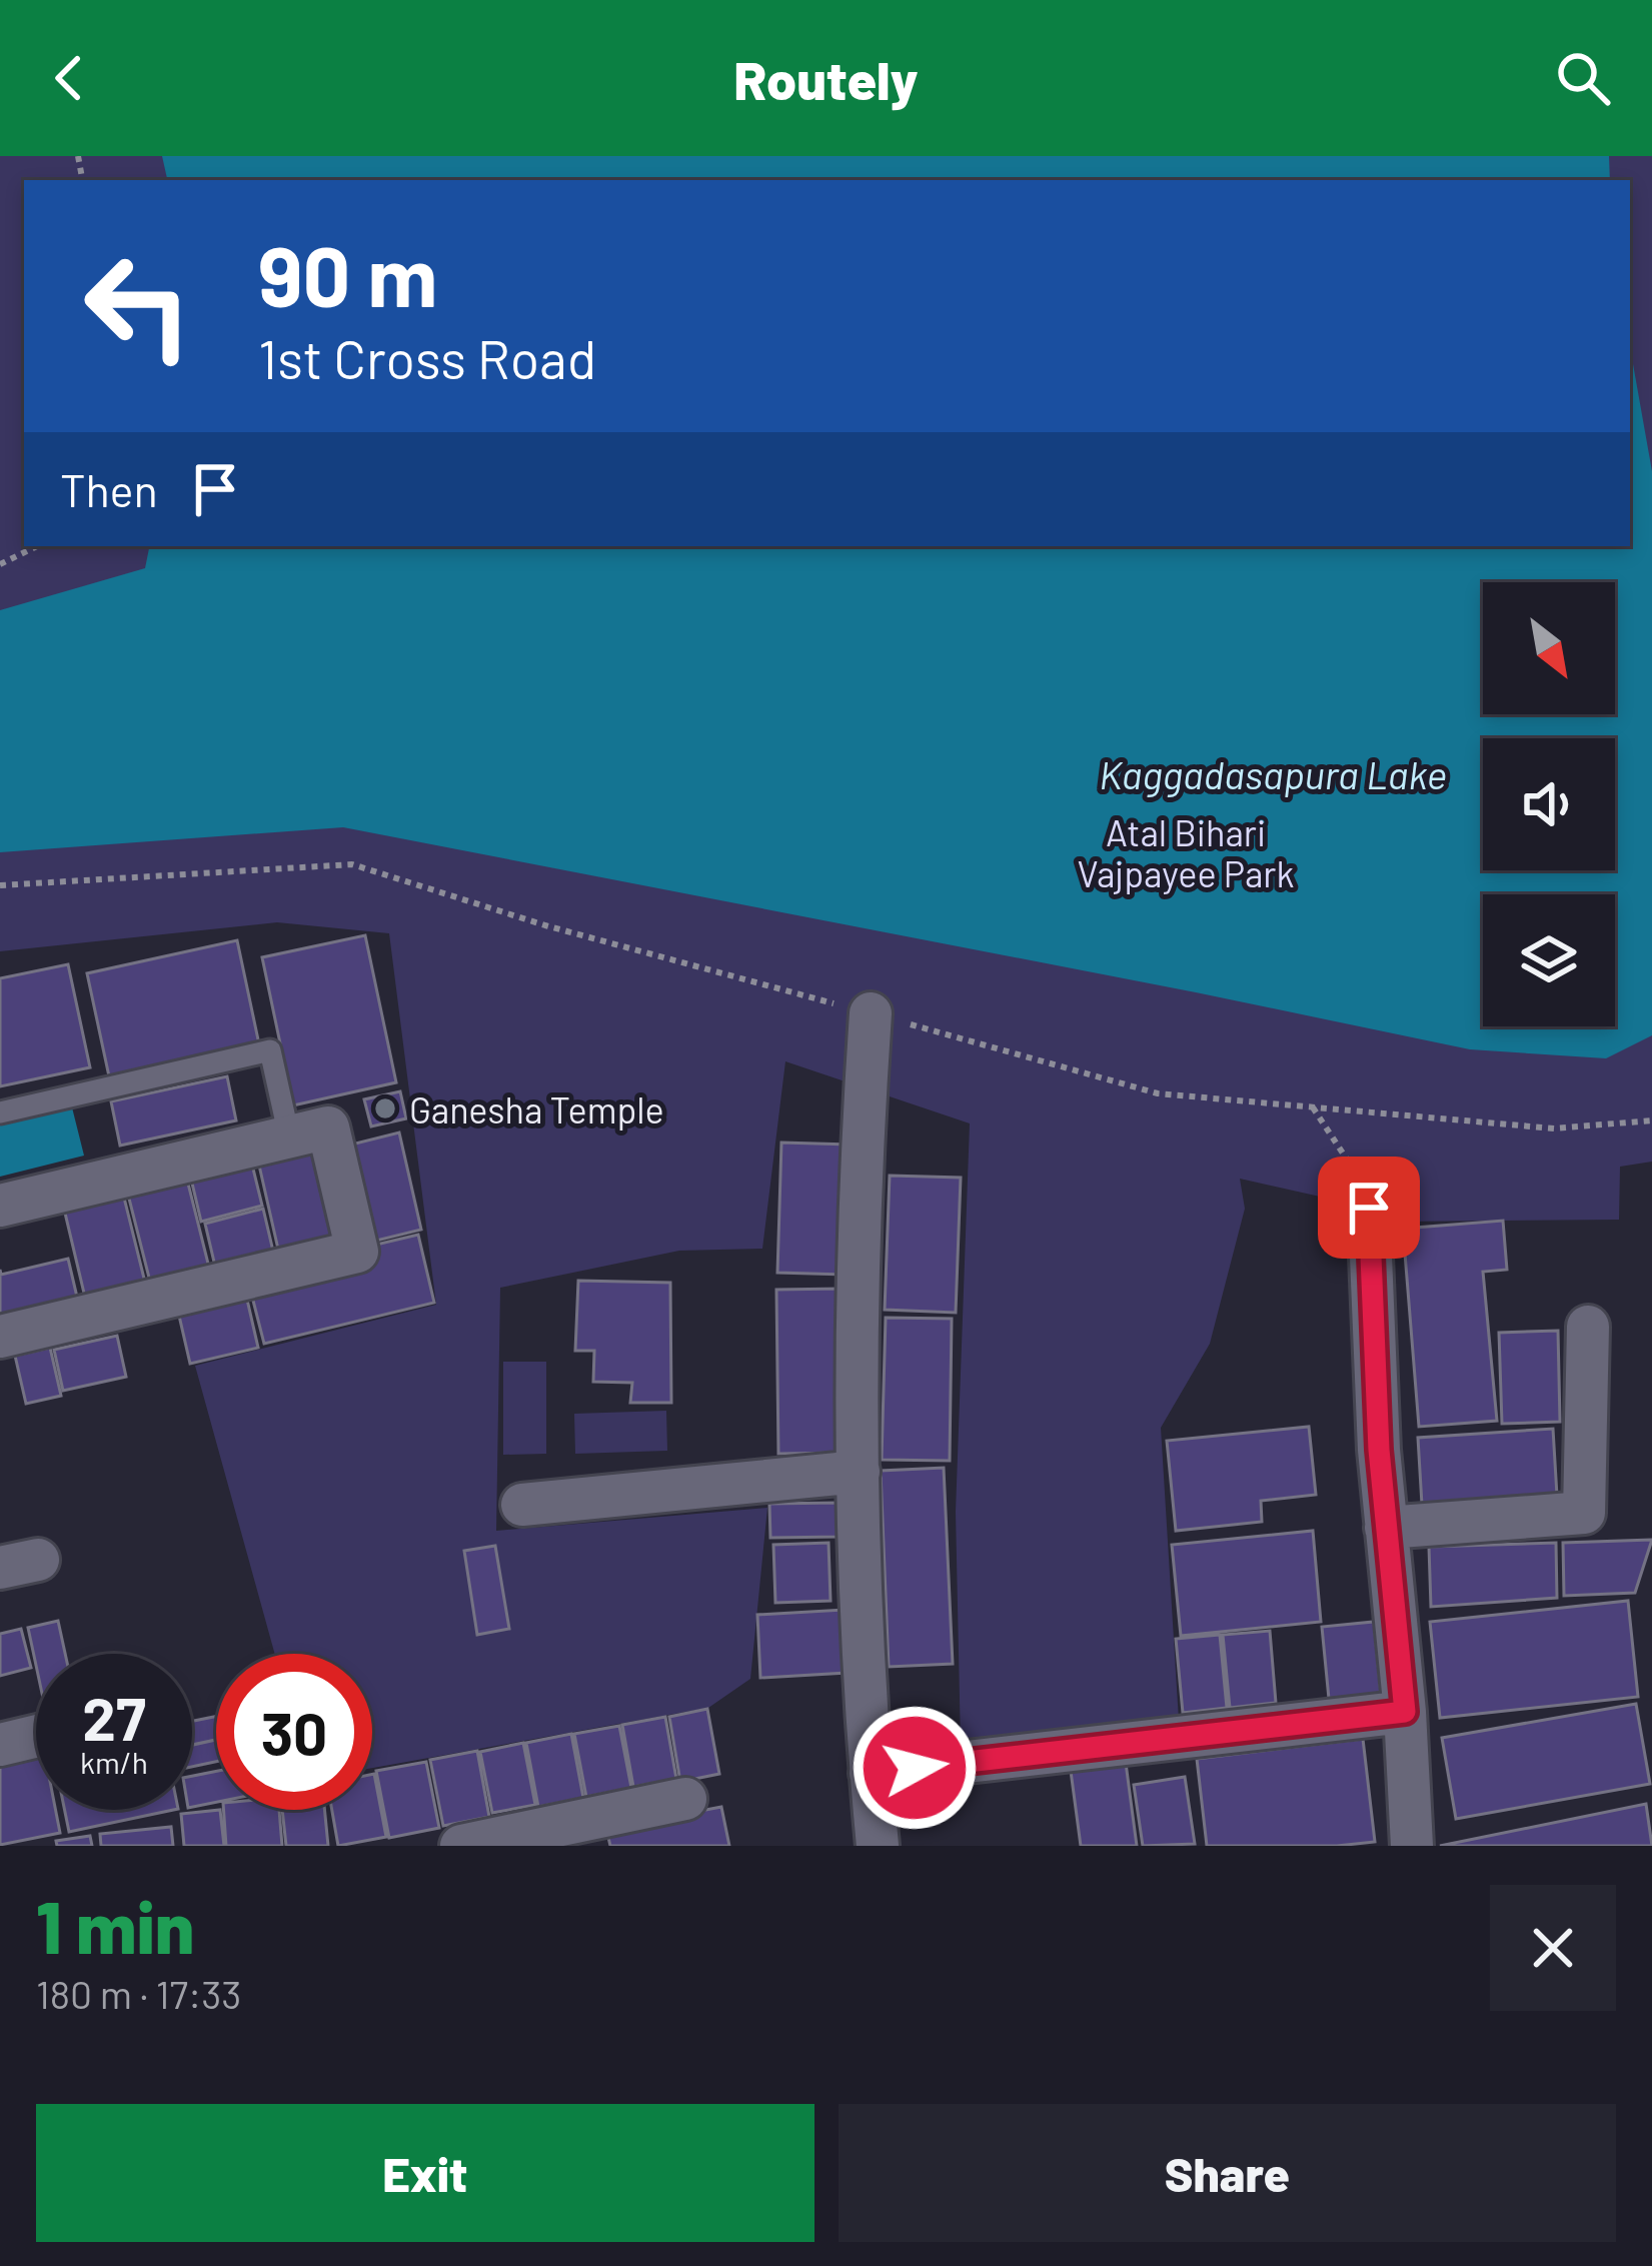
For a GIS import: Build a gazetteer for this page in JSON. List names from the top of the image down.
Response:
{
  "water": ["Kaggadasapura Lake"],
  "parks": ["Atal Bihari Vajpayee Park"],
  "places": ["Ganesha Temple"],
  "north": "bottom right",
  "page": {
    "header": "Routely",
    "turn": ["90 m", "1st Cross Road"],
    "then": "Then",
    "speed": "27 km/h",
    "limit": "30",
    "heading": ["1 min", "180 m · 17:33"],
    "buttons": ["Exit", "Share"]
  }
}
